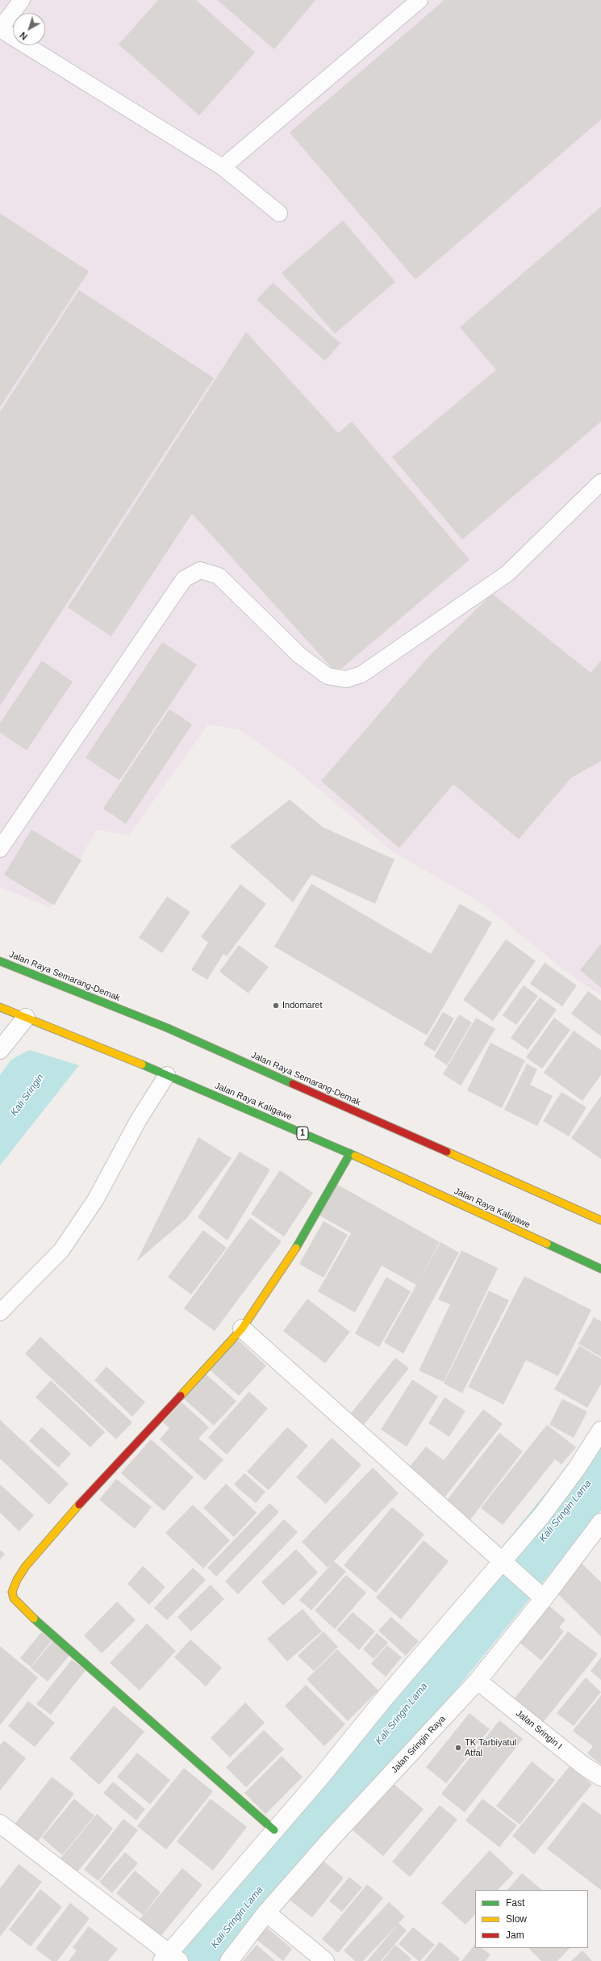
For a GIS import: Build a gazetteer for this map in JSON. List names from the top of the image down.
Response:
{
  "streets": {
    "main road": ["Jalan Raya Semarang-Demak", "Jalan Raya Kaligawe", "1"],
    "street": ["Jalan Sringin I", "Jalan Sringin Raya"]
  },
  "crossings": [
    ["Jalan Sringin I", "Jalan Sringin Raya"]
  ],
  "water": ["Kali Sringin", "Kali Sringin Lama"],
  "places": ["Indomaret", "TK Tarbiyatul Atfal"],
  "legend": ["Fast", "Slow", "Jam"],
  "north": "bottom left"
}
